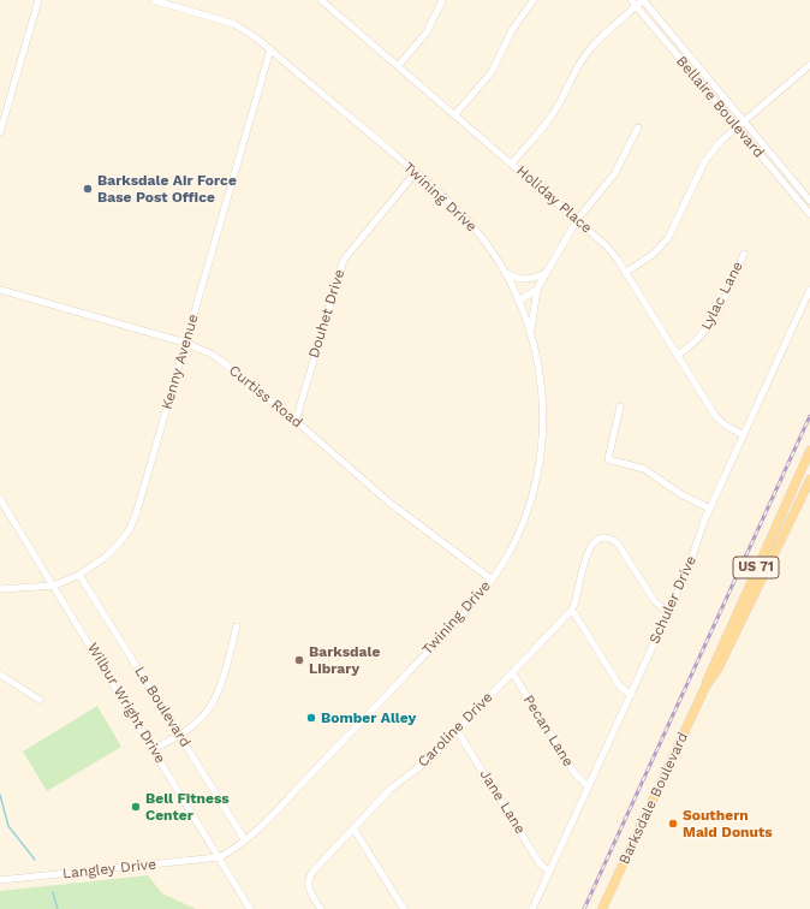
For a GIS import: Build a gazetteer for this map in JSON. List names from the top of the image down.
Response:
{
  "streets": {
    "main road": ["US 71", "Barksdale Boulevard"],
    "street": [
      "Bellaire Boulevard",
      "Twining Drive",
      "Holiday Place",
      "Lylac Lane",
      "Douhet Drive",
      "Kenny Avenue",
      "Curtiss Road",
      "Schuler Drive",
      "Wilbur Wright Drive",
      "La Boulevard",
      "Caroline Drive",
      "Pecan Lane",
      "Jane Lane",
      "Langley Drive"
    ]
  },
  "crossings": [
    ["Twining Drive", "Douhet Drive"],
    ["Twining Drive", "Kenny Avenue"],
    ["Twining Drive", "Curtiss Road"],
    ["Twining Drive", "Wilbur Wright Drive"],
    ["Twining Drive", "La Boulevard"],
    ["Twining Drive", "Langley Drive"],
    ["Holiday Place", "Lylac Lane"],
    ["Holiday Place", "Schuler Drive"],
    ["Douhet Drive", "Curtiss Road"],
    ["Kenny Avenue", "Curtiss Road"],
    ["Kenny Avenue", "Wilbur Wright Drive"],
    ["Kenny Avenue", "La Boulevard"],
    ["Schuler Drive", "Caroline Drive"],
    ["Schuler Drive", "Pecan Lane"],
    ["Schuler Drive", "Jane Lane"],
    ["Wilbur Wright Drive", "Langley Drive"],
    ["Caroline Drive", "Pecan Lane"],
    ["Caroline Drive", "Jane Lane"]
  ],
  "places": [
    "Barksdale Air Force Base Post Office",
    "Barksdale Library",
    "Bomber Alley",
    "Bell Fitness Center",
    "Southern Maid Donuts"
  ]
}
